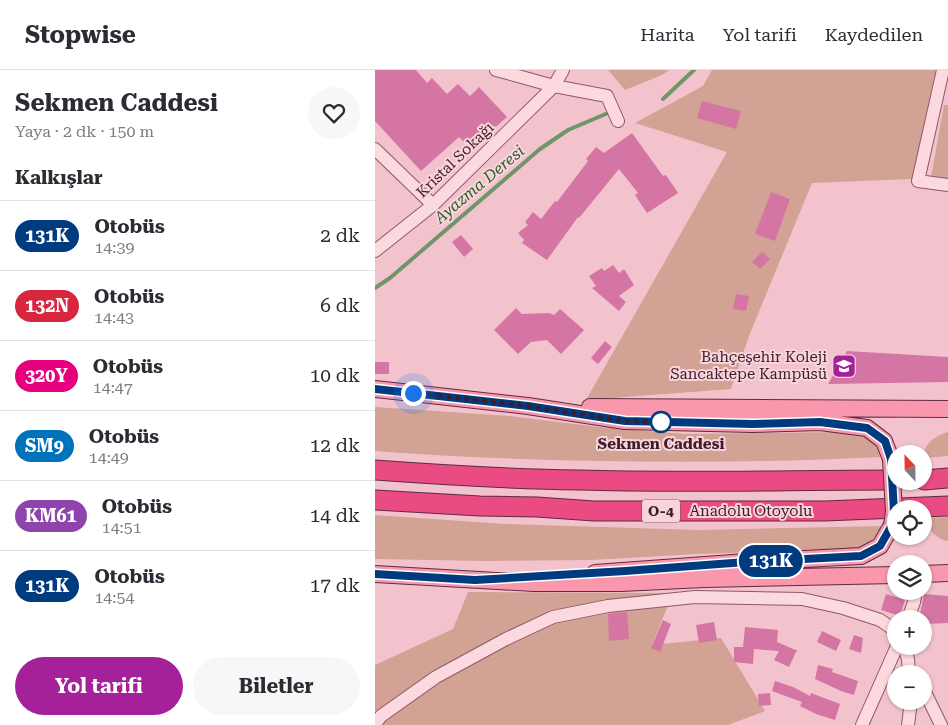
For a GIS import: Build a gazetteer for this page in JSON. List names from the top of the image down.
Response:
{
  "streets": {
    "highway": ["O-4", "Anadolu Otoyolu"],
    "street": ["Kristal Sokağı"]
  },
  "water": ["Ayazma Deresi"],
  "places": {
    "school or university": ["Bahçeşehir Koleji Sancaktepe Kampüsü"],
    "other": ["Sekmen Caddesi"]
  },
  "lines": ["bus line 131K"],
  "north": "top",
  "page": {
    "header": "Stopwise",
    "nav": ["Harita", "Yol tarifi", "Kaydedilen"],
    "heading": [
      ["Sekmen Caddesi", "Yaya · 2 dk · 150 m"],
      "Kalkışlar"
    ],
    "on_map": "131K",
    "list": [
      {
        "mark": "131K",
        "name": "Otobüs",
        "note": "14:39",
        "value": "2 dk"
      },
      {
        "mark": "132N",
        "name": "Otobüs",
        "note": "14:43",
        "value": "6 dk"
      },
      {
        "mark": "320Y",
        "name": "Otobüs",
        "note": "14:47",
        "value": "10 dk"
      },
      {
        "mark": "SM9",
        "name": "Otobüs",
        "note": "14:49",
        "value": "12 dk"
      },
      {
        "mark": "KM61",
        "name": "Otobüs",
        "note": "14:51",
        "value": "14 dk"
      },
      {
        "mark": "131K",
        "name": "Otobüs",
        "note": "14:54",
        "value": "17 dk"
      }
    ],
    "map_buttons": ["+", "−"],
    "buttons": ["Yol tarifi", "Biletler"]
  }
}
